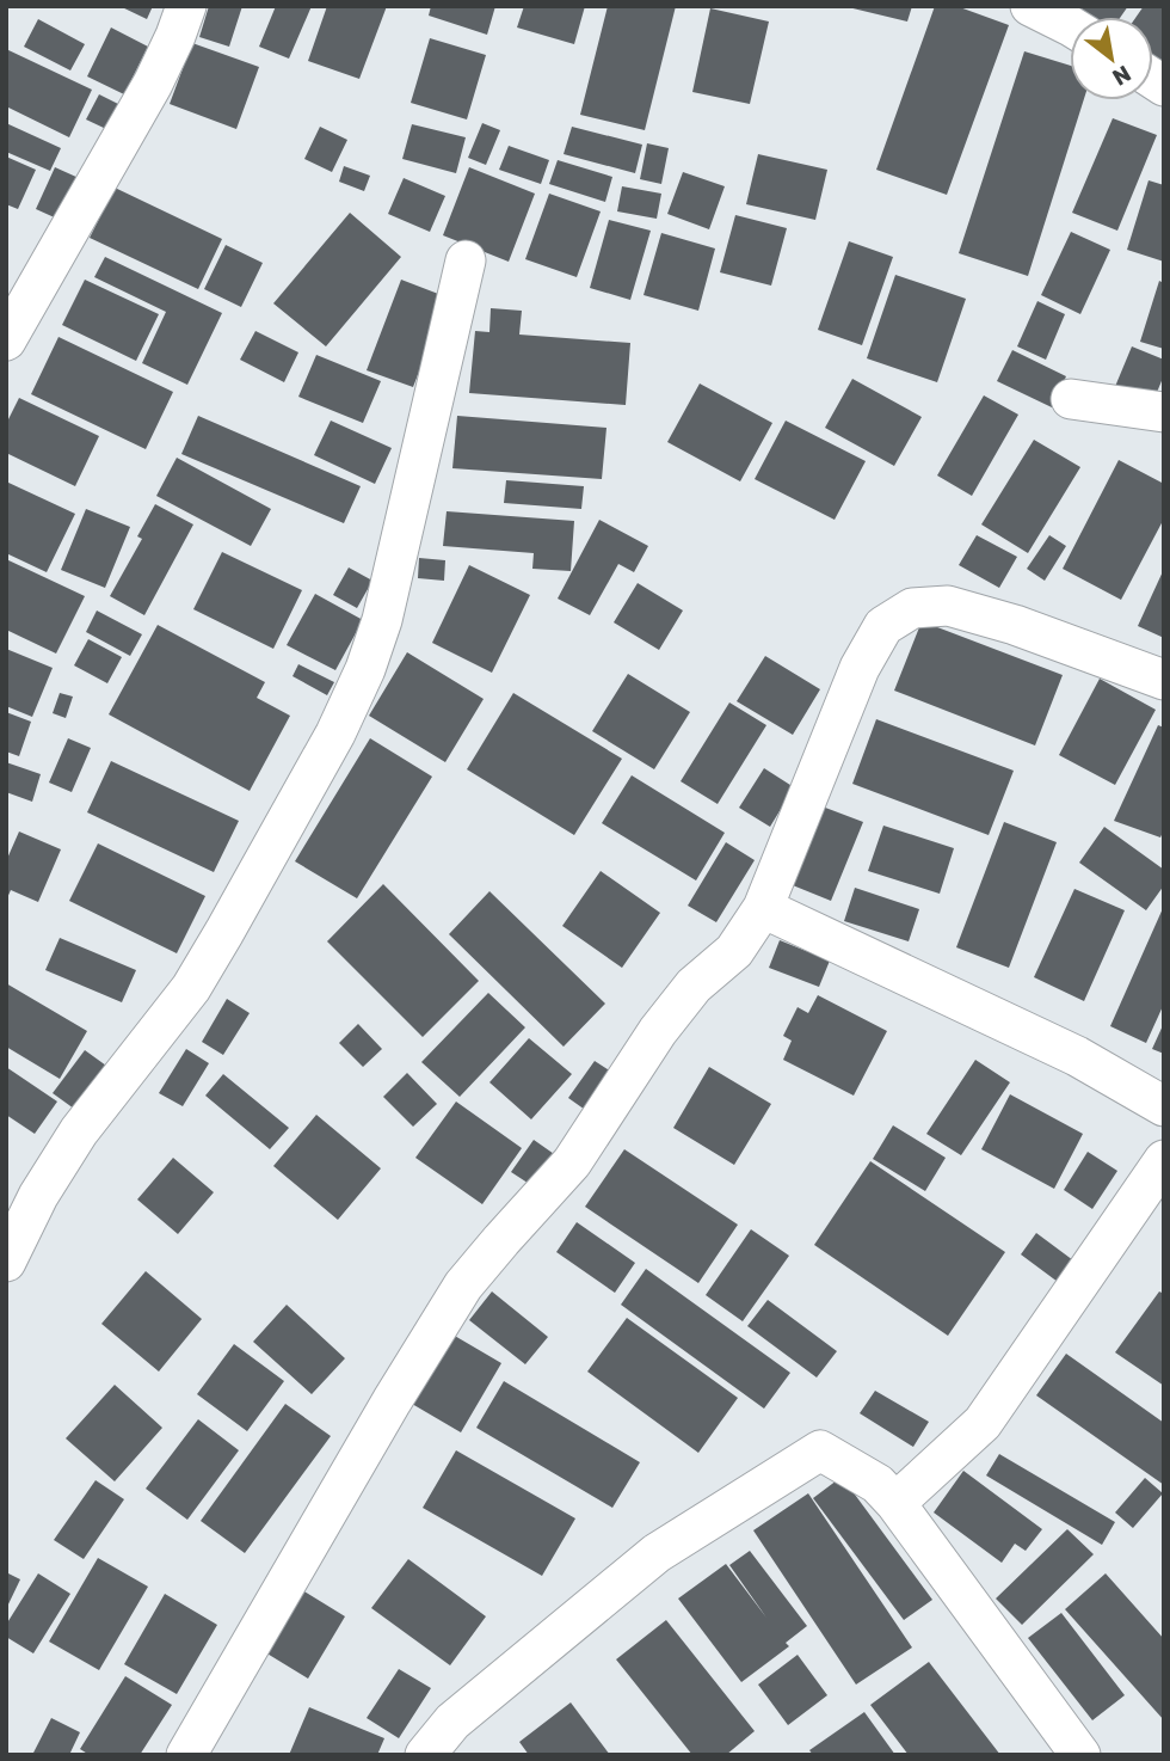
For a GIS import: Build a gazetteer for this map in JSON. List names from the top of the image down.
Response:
{
  "north": "bottom right"
}
